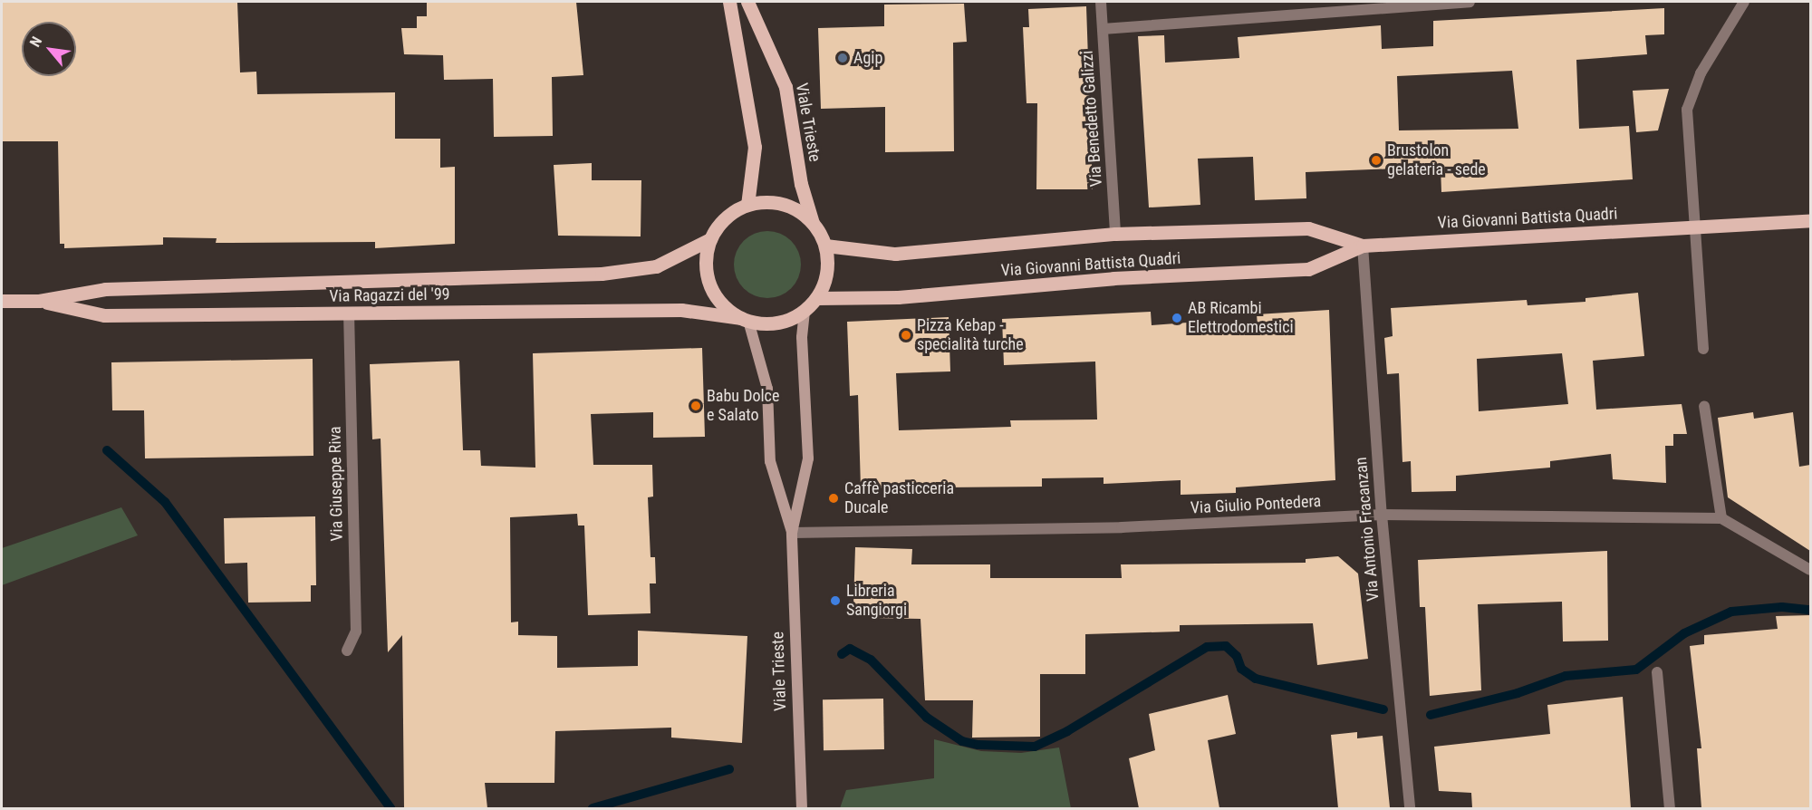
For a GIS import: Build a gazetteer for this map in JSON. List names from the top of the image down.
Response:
{
  "streets": {
    "main road": ["Viale Trieste", "Via Giovanni Battista Quadri", "Via Ragazzi del '99"],
    "street": [
      "Via Benedetto Galizzi",
      "Via Giuseppe Riva",
      "Via Giulio Pontedera",
      "Via Antonio Fracanzan"
    ]
  },
  "crossings": [
    ["Via Benedetto Galizzi", "Via Giovanni Battista Quadri"],
    ["Viale Trieste", "Via Giovanni Battista Quadri"],
    ["Viale Trieste", "Via Ragazzi del '99"],
    ["Viale Trieste", "Via Giulio Pontedera"],
    ["Via Giovanni Battista Quadri", "Via Ragazzi del '99"],
    ["Via Giovanni Battista Quadri", "Via Antonio Fracanzan"],
    ["Via Ragazzi del '99", "Via Giuseppe Riva"],
    ["Via Giulio Pontedera", "Via Antonio Fracanzan"]
  ],
  "places": [
    "Agip",
    "Brustolon gelateria - sede",
    "AB Ricambi Elettrodomestici",
    "Pizza Kebap - specialità turche",
    "Babu Dolce e Salato",
    "Caffè pasticceria Ducale",
    "Libreria Sangiorgi"
  ],
  "north": "top left"
}
